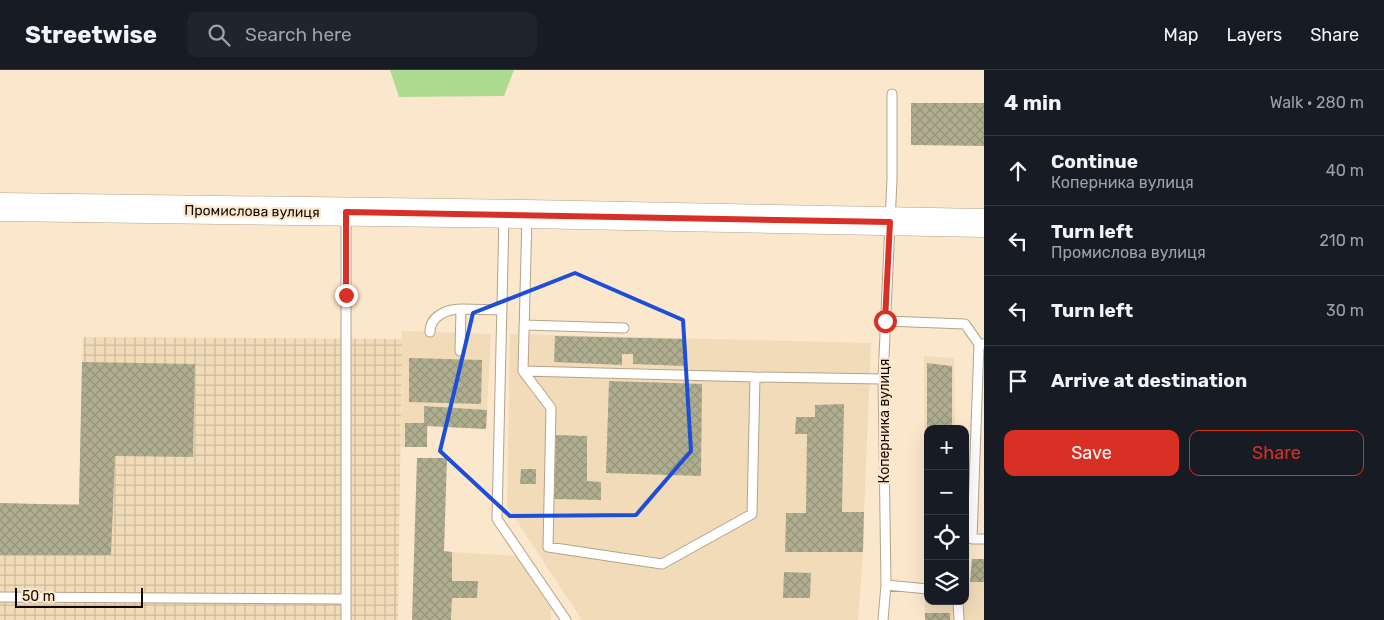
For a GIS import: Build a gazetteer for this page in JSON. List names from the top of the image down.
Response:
{
  "streets": {
    "main road": ["Промислова вулиця"],
    "lane": ["Коперника вулиця"]
  },
  "crossings": [
    ["Промислова вулиця", "Коперника вулиця"]
  ],
  "scale_bar": "50 m",
  "page": {
    "header": "Streetwise",
    "search": "Search here",
    "nav": ["Map", "Layers", "Share"],
    "heading": ["4 min", "Walk · 280 m"],
    "list": [
      ["Continue", "Коперника вулиця", "40 m"],
      ["Turn left", "Промислова вулиця", "210 m"],
      ["Turn left", "30 m"],
      "Arrive at destination"
    ],
    "buttons": ["Save", "Share"],
    "map_buttons": ["+", "−"],
    "scale": "50 m"
  }
}
